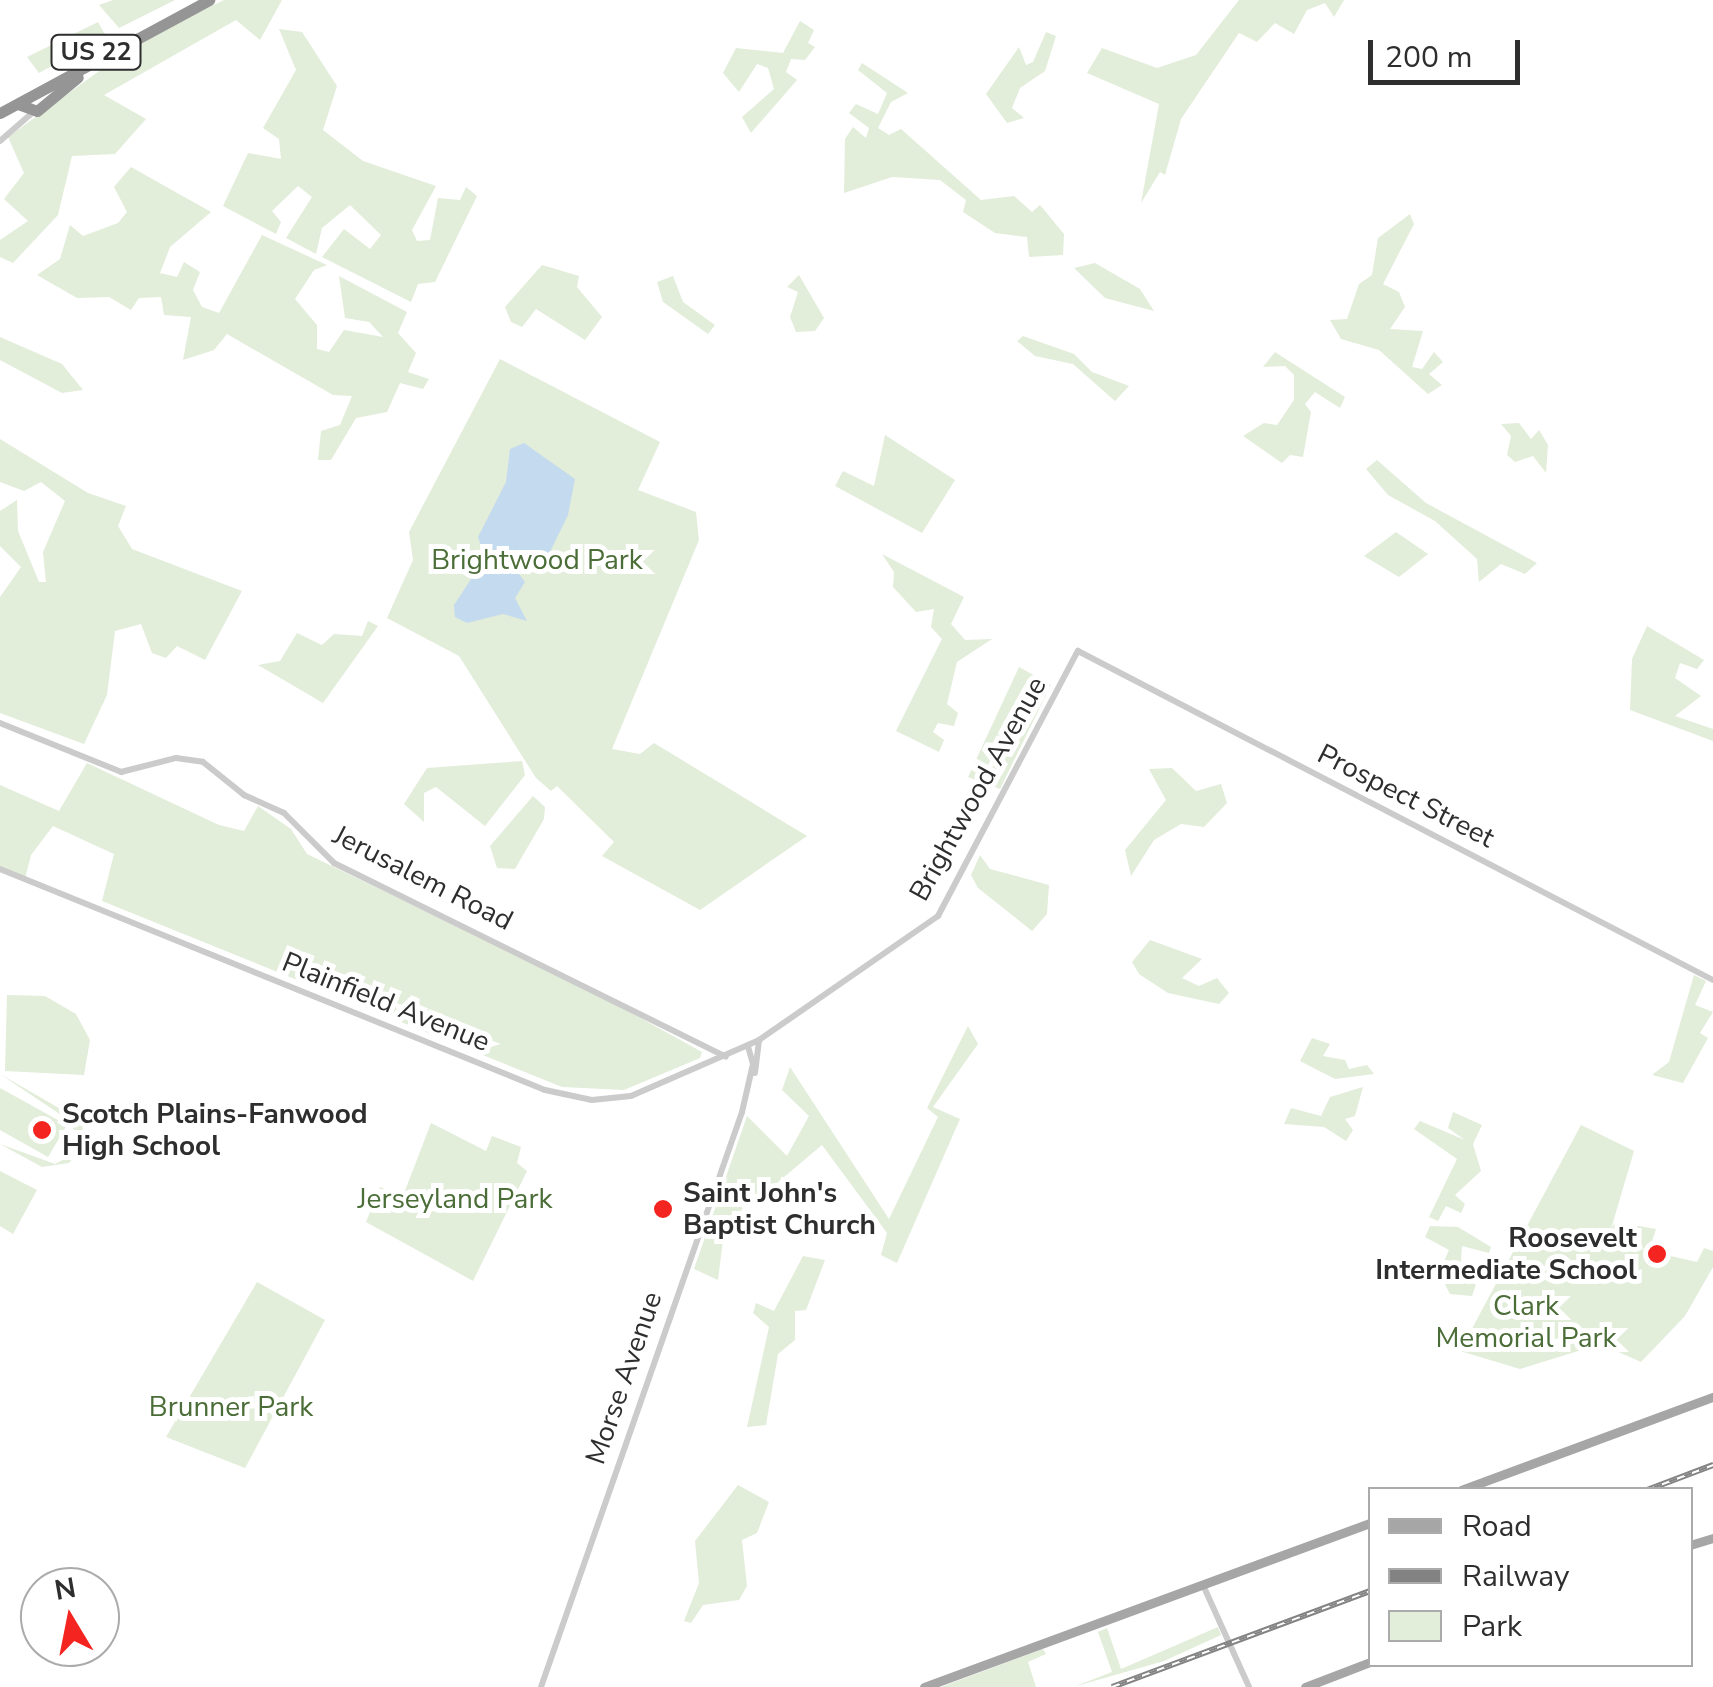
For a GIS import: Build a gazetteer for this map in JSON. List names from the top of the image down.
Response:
{
  "streets": {
    "highway": ["US 22"],
    "street": [
      "Brightwood Avenue",
      "Prospect Street",
      "Jerusalem Road",
      "Plainfield Avenue",
      "Morse Avenue"
    ]
  },
  "crossings": [
    ["Brightwood Avenue", "Prospect Street"],
    ["Brightwood Avenue", "Plainfield Avenue"],
    ["Brightwood Avenue", "Morse Avenue"],
    ["Jerusalem Road", "Plainfield Avenue"],
    ["Plainfield Avenue", "Morse Avenue"]
  ],
  "parks": [
    "Brightwood Park",
    "Jerseyland Park",
    "Clark Memorial Park",
    "Brunner Park"
  ],
  "places": ["Scotch Plains-Fanwood High School", "Saint John's Baptist Church", "Roosevelt Intermediate School"],
  "legend": ["Road", "Railway", "Park"],
  "scale_bar": "200 m",
  "north": "top"
}
